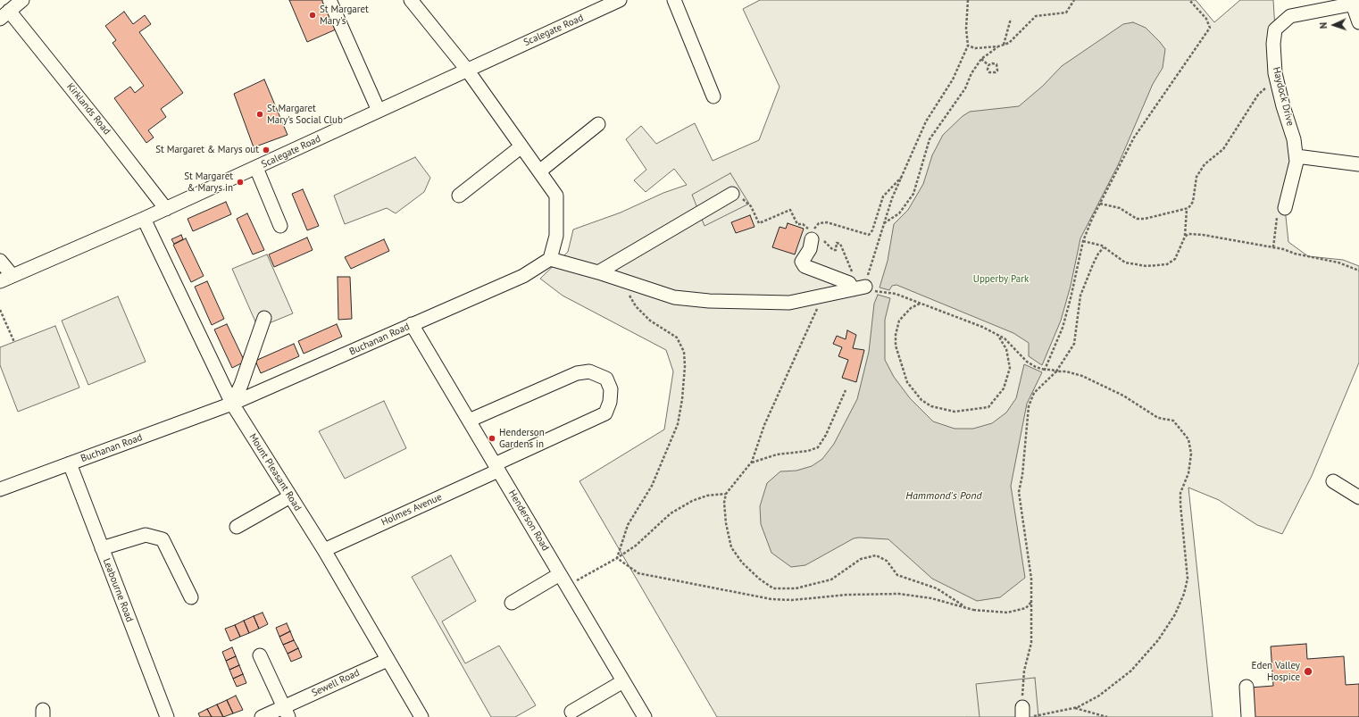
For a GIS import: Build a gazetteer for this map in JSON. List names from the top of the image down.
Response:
{
  "streets": {
    "street": [
      "Scalegate Road",
      "Haydock Drive",
      "Kirklands Road",
      "Buchanan Road",
      "Mount Pleasant Road",
      "Holmes Avenue",
      "Henderson Road",
      "Leabourne Road",
      "Sewell Road"
    ]
  },
  "crossings": [
    ["Scalegate Road", "Kirklands Road"],
    ["Scalegate Road", "Mount Pleasant Road"],
    ["Buchanan Road", "Mount Pleasant Road"],
    ["Buchanan Road", "Henderson Road"],
    ["Buchanan Road", "Leabourne Road"],
    ["Mount Pleasant Road", "Holmes Avenue"],
    ["Mount Pleasant Road", "Sewell Road"],
    ["Holmes Avenue", "Henderson Road"]
  ],
  "water": ["Hammond's Pond"],
  "parks": ["Upperby Park"],
  "places": [
    "St Margaret Mary's",
    "St Margaret Mary's Social Club",
    "St Margaret & Marys out",
    "St Margaret & Marys in",
    "Henderson Gardens in",
    "Eden Valley Hospice"
  ],
  "north": "left"
}
